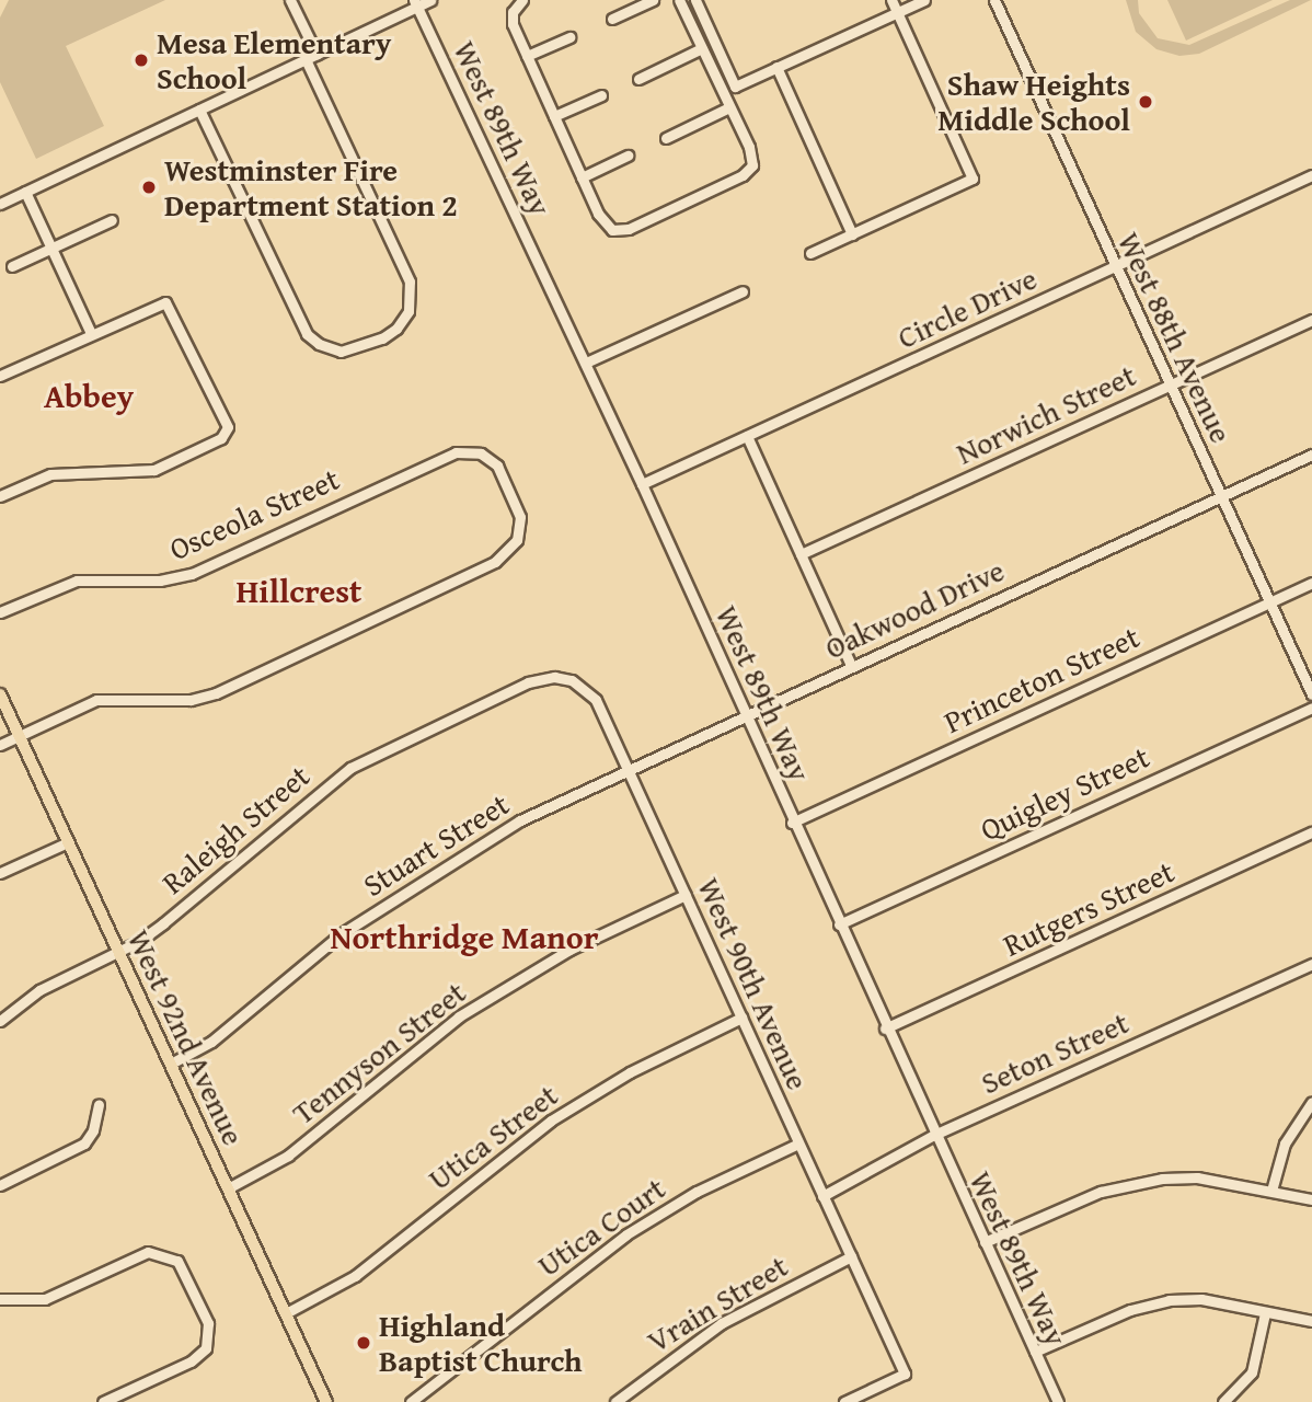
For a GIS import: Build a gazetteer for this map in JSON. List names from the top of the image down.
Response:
{
  "streets": {
    "main road": ["West 92nd Avenue"],
    "street": [
      "West 89th Way",
      "Circle Drive",
      "West 88th Avenue",
      "Norwich Street",
      "Osceola Street",
      "Oakwood Drive",
      "Princeton Street",
      "Quigley Street",
      "Raleigh Street",
      "Stuart Street",
      "Rutgers Street",
      "West 90th Avenue",
      "Tennyson Street",
      "Seton Street",
      "Utica Street",
      "Utica Court",
      "Vrain Street"
    ]
  },
  "crossings": [
    ["West 89th Way", "Circle Drive"],
    ["West 89th Way", "Oakwood Drive"],
    ["West 89th Way", "Princeton Street"],
    ["West 89th Way", "Quigley Street"],
    ["West 89th Way", "Rutgers Street"],
    ["West 89th Way", "Seton Street"],
    ["Circle Drive", "West 88th Avenue"],
    ["West 88th Avenue", "Norwich Street"],
    ["West 88th Avenue", "Oakwood Drive"],
    ["West 88th Avenue", "Princeton Street"],
    ["Osceola Street", "West 92nd Avenue"],
    ["Oakwood Drive", "Stuart Street"],
    ["Oakwood Drive", "West 90th Avenue"],
    ["Raleigh Street", "West 90th Avenue"],
    ["Raleigh Street", "West 92nd Avenue"],
    ["Stuart Street", "West 90th Avenue"],
    ["Stuart Street", "West 92nd Avenue"],
    ["West 90th Avenue", "Tennyson Street"],
    ["West 90th Avenue", "Seton Street"],
    ["West 90th Avenue", "Utica Street"],
    ["West 90th Avenue", "Utica Court"],
    ["West 90th Avenue", "Vrain Street"],
    ["West 92nd Avenue", "Tennyson Street"],
    ["West 92nd Avenue", "Utica Street"]
  ],
  "districts": ["Abbey", "Hillcrest", "Northridge Manor"],
  "places": [
    "Mesa Elementary School",
    "Shaw Heights Middle School",
    "Westminster Fire Department Station 2",
    "Highland Baptist Church"
  ]
}
